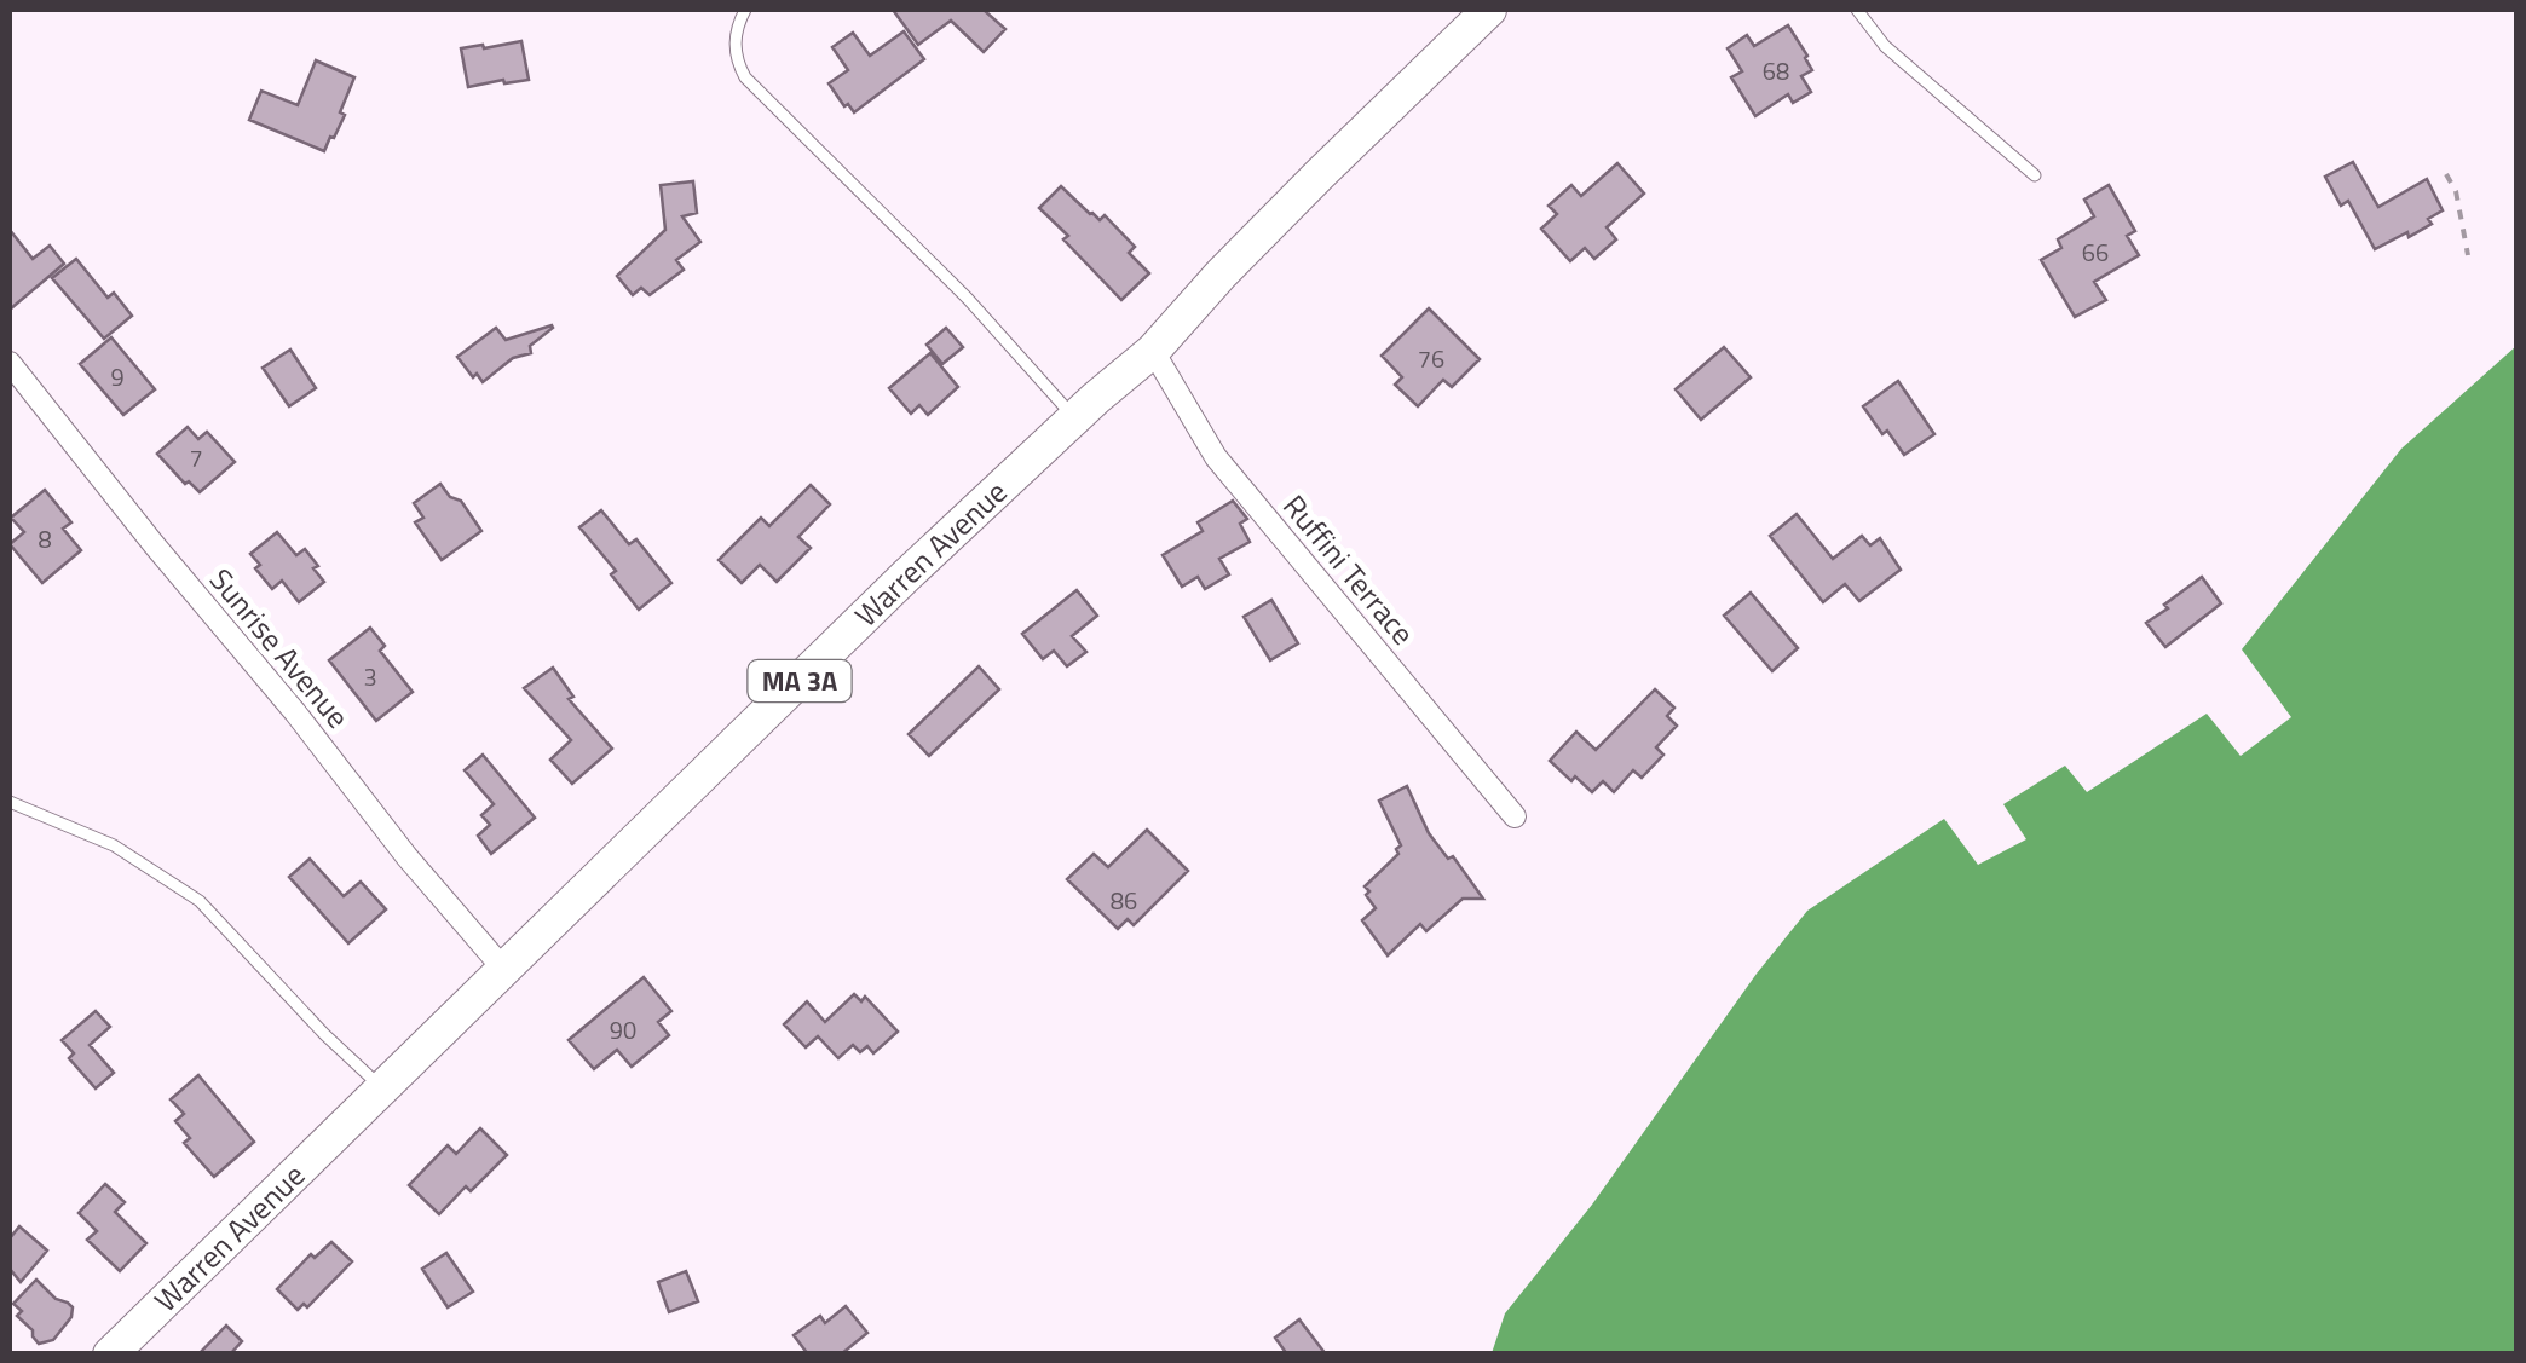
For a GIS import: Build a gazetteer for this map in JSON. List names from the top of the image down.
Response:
{
  "streets": {
    "main road": ["Warren Avenue", "MA 3A"],
    "street": ["Ruffini Terrace", "Sunrise Avenue"]
  },
  "crossings": [
    ["Warren Avenue", "Ruffini Terrace"],
    ["Warren Avenue", "Sunrise Avenue"]
  ],
  "house_numbers": [
    "68",
    "66",
    "76",
    "9",
    "7",
    "8",
    "3",
    "86",
    "90"
  ]
}
